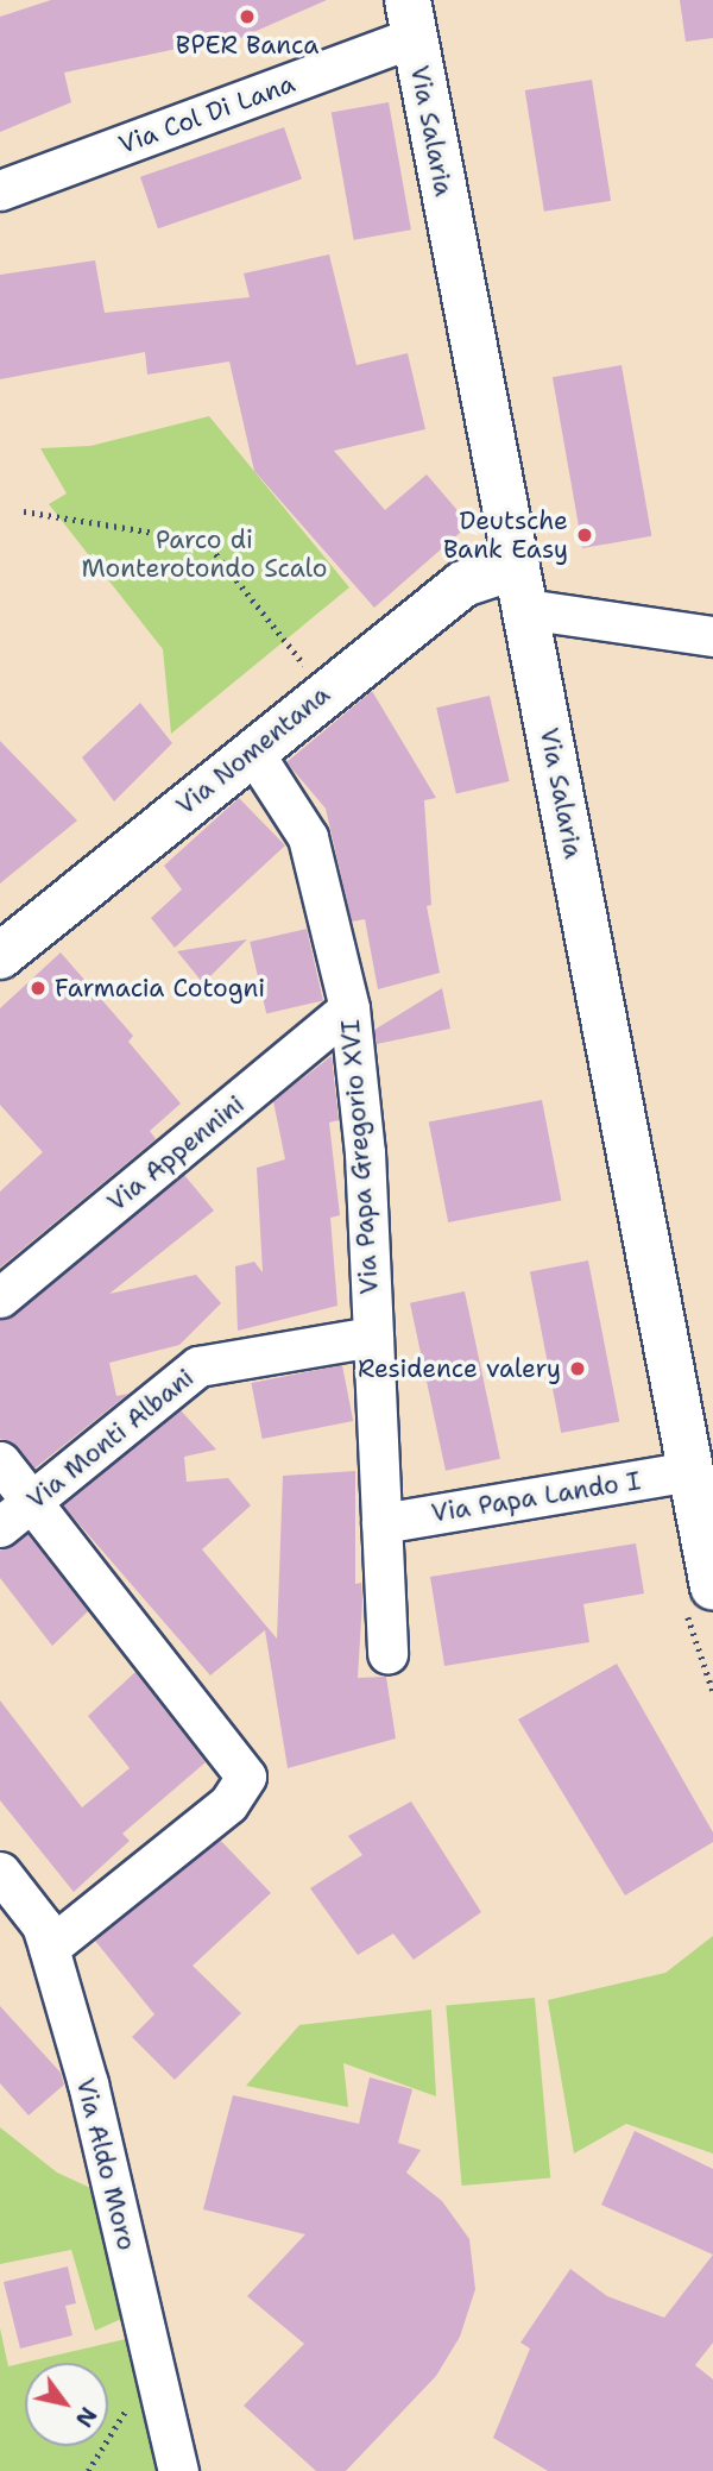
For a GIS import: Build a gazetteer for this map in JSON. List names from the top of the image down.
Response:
{
  "streets": {
    "main road": ["Via Salaria", "Via Nomentana"],
    "street": [
      "Via Col Di Lana",
      "Via Appennini",
      "Via Papa Gregorio XVI",
      "Via Monti Albani",
      "Via Papa Lando I",
      "Via Aldo Moro"
    ]
  },
  "crossings": [
    ["Via Col Di Lana", "Via Salaria"],
    ["Via Salaria", "Via Nomentana"],
    ["Via Salaria", "Via Papa Lando I"],
    ["Via Nomentana", "Via Papa Gregorio XVI"],
    ["Via Appennini", "Via Papa Gregorio XVI"],
    ["Via Papa Gregorio XVI", "Via Monti Albani"]
  ],
  "parks": ["Parco di Monterotondo Scalo"],
  "places": [
    "BPER Banca",
    "Deutsche Bank Easy",
    "Farmacia Cotogni",
    "Residence valery"
  ],
  "north": "bottom right"
}
